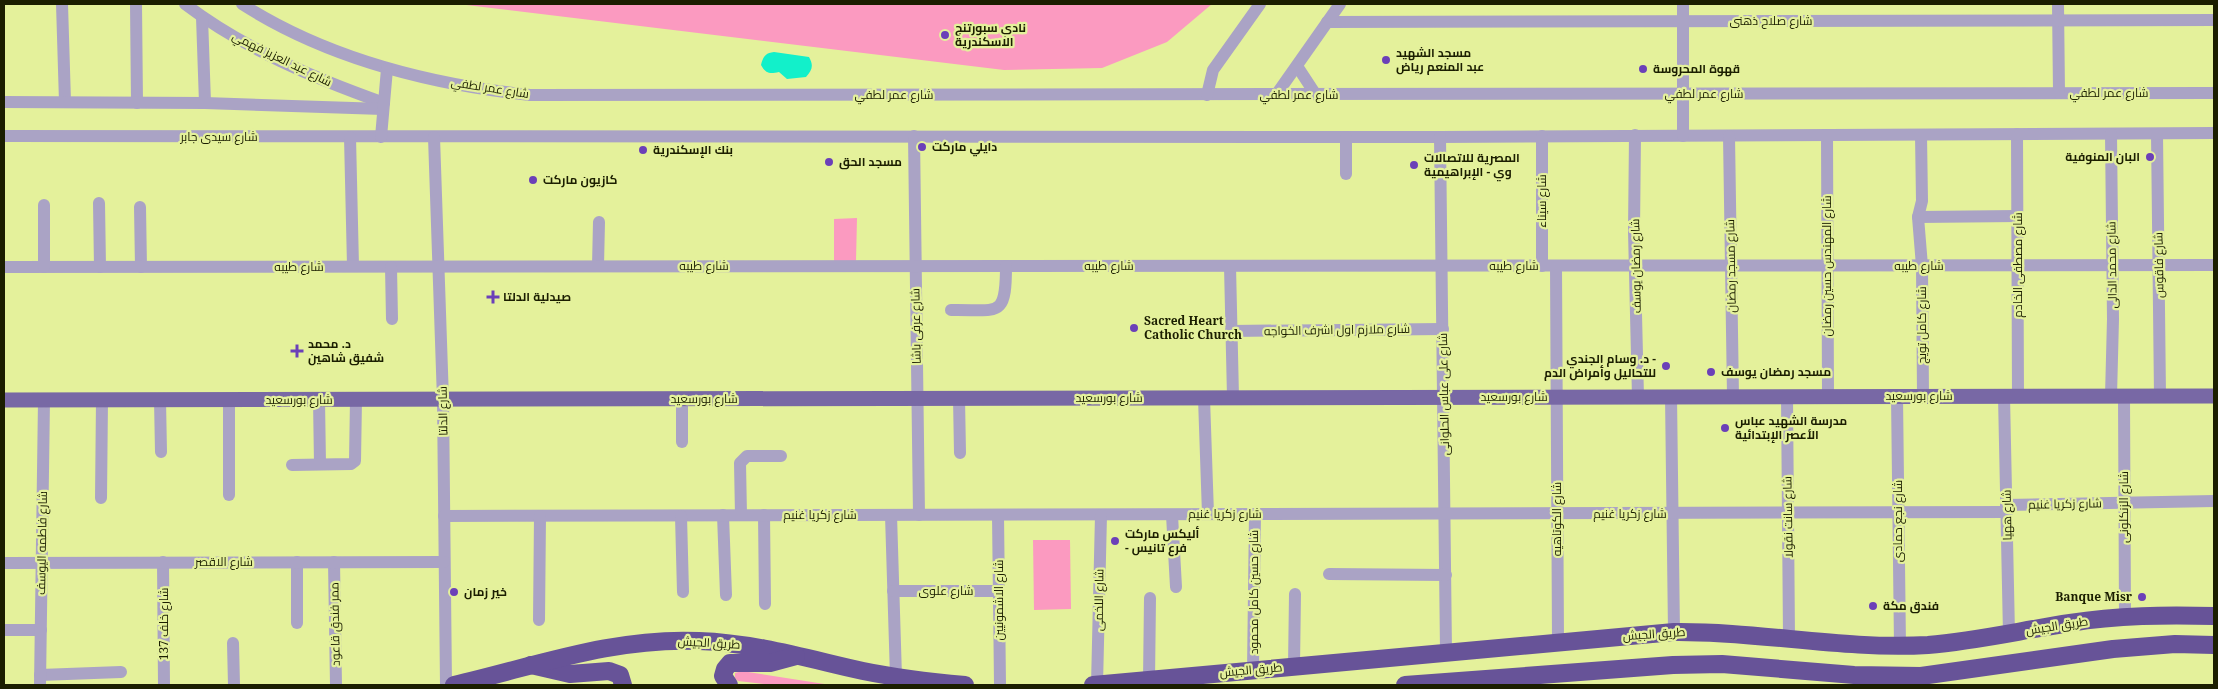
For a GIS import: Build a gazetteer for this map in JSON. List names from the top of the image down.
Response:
{
  "streets": {
    "highway": ["طريق الجيش"],
    "main road": ["شارع بورسعيد"],
    "street": [
      "شارع صلاح ذهنى",
      "شارع عبد العزيز فهمي",
      "شارع عمر لطفي",
      "شارع سيدى جابر",
      "شارع سيناء",
      "شارع مصطفى الخادم",
      "شارع محمد الدالى",
      "شارع فاقوس",
      "شارع طيبه",
      "شارع رمضان يوسف",
      "شارع مسجد رمضان",
      "شارع المهندس حسين رمضان",
      "شارع كامل تويج",
      "شارع عرفى باشا",
      "شارع ملازم اول اشرف الخواجه",
      "شارع على عباس الحلوانى",
      "شارع الدلتا",
      "شارع زكريا غنيم",
      "شارع الزنكلونى",
      "شارع ههيا",
      "شارع سانت نقولا",
      "شارع الكوتاهيه",
      "شارع نجع حمادى",
      "شارع فاطمه اليوسف",
      "شارع الاقصر",
      "شارع علوى",
      "شارع حسين كامل محمود",
      "شارع الاشمونيين",
      "شارع اللخمى",
      "شارع خلف 137",
      "ممر فندق قاعود"
    ]
  },
  "crossings": [
    ["شارع سيدى جابر", "شارع الدلتا"],
    ["شارع سيناء", "شارع طيبه"],
    ["شارع مصطفى الخادم", "شارع طيبه"],
    ["شارع مصطفى الخادم", "شارع بورسعيد"],
    ["شارع مصطفى الخادم", "شارع ههيا"],
    ["شارع محمد الدالى", "شارع طيبه"],
    ["شارع محمد الدالى", "شارع بورسعيد"],
    ["شارع محمد الدالى", "شارع الزنكلونى"],
    ["شارع فاقوس", "شارع طيبه"],
    ["شارع فاقوس", "شارع بورسعيد"],
    ["شارع طيبه", "شارع رمضان يوسف"],
    ["شارع طيبه", "شارع مسجد رمضان"],
    ["شارع طيبه", "شارع المهندس حسين رمضان"],
    ["شارع طيبه", "شارع كامل تويج"],
    ["شارع طيبه", "شارع عرفى باشا"],
    ["شارع طيبه", "شارع على عباس الحلوانى"],
    ["شارع طيبه", "شارع الدلتا"],
    ["شارع طيبه", "شارع الكوتاهيه"],
    ["شارع رمضان يوسف", "شارع بورسعيد"],
    ["شارع مسجد رمضان", "شارع بورسعيد"],
    ["شارع المهندس حسين رمضان", "شارع بورسعيد"],
    ["شارع كامل تويج", "شارع بورسعيد"],
    ["شارع عرفى باشا", "شارع بورسعيد"],
    ["شارع عرفى باشا", "شارع زكريا غنيم"],
    ["شارع ملازم اول اشرف الخواجه", "شارع على عباس الحلوانى"],
    ["شارع على عباس الحلوانى", "شارع بورسعيد"],
    ["شارع على عباس الحلوانى", "شارع زكريا غنيم"],
    ["شارع على عباس الحلوانى", "طريق الجيش"],
    ["شارع بورسعيد", "شارع الدلتا"],
    ["شارع بورسعيد", "شارع الزنكلونى"],
    ["شارع بورسعيد", "شارع ههيا"],
    ["شارع بورسعيد", "شارع سانت نقولا"],
    ["شارع بورسعيد", "شارع الكوتاهيه"],
    ["شارع بورسعيد", "شارع نجع حمادى"],
    ["شارع بورسعيد", "شارع فاطمه اليوسف"],
    ["شارع الدلتا", "شارع زكريا غنيم"],
    ["شارع الدلتا", "شارع الاقصر"],
    ["شارع زكريا غنيم", "شارع الزنكلونى"],
    ["شارع زكريا غنيم", "شارع ههيا"],
    ["شارع زكريا غنيم", "شارع سانت نقولا"],
    ["شارع زكريا غنيم", "شارع الكوتاهيه"],
    ["شارع زكريا غنيم", "شارع نجع حمادى"],
    ["شارع زكريا غنيم", "شارع حسين كامل محمود"],
    ["شارع زكريا غنيم", "شارع الاشمونيين"],
    ["شارع زكريا غنيم", "شارع اللخمى"],
    ["شارع الزنكلونى", "طريق الجيش"],
    ["شارع ههيا", "طريق الجيش"],
    ["شارع سانت نقولا", "طريق الجيش"],
    ["شارع الكوتاهيه", "طريق الجيش"],
    ["شارع نجع حمادى", "طريق الجيش"],
    ["شارع فاطمه اليوسف", "شارع الاقصر"],
    ["شارع الاقصر", "شارع خلف 137"],
    ["شارع الاقصر", "ممر فندق قاعود"],
    ["شارع علوى", "شارع الاشمونيين"],
    ["شارع حسين كامل محمود", "طريق الجيش"],
    ["شارع اللخمى", "طريق الجيش"]
  ],
  "places": {
    "other": [
      "نادي سبورتنج الاسكندرية",
      "مسجد الشهيد عبد المنعم رياض",
      "قهوة المحروسة",
      "دايلي ماركت",
      "بنك الإسكندرية",
      "البان المنوفية",
      "مسجد الحق",
      "المصرية للاتصالات وي - الإبراهيمية",
      "كازيون ماركت",
      "Sacred Heart Catholic Church",
      "د. وسام الجندي - للتحاليل وأمراض الدم",
      "مسجد رمضان يوسف",
      "مدرسة الشهيد عباس الأعصر الإبتدائية",
      "أليكس ماركت - فرع تانيس",
      "خير زمان",
      "Banque Misr",
      "فندق مكة"
    ],
    "health": ["صيدلية الدلتا", "د. محمد شفيق شاهين"]
  }
}
